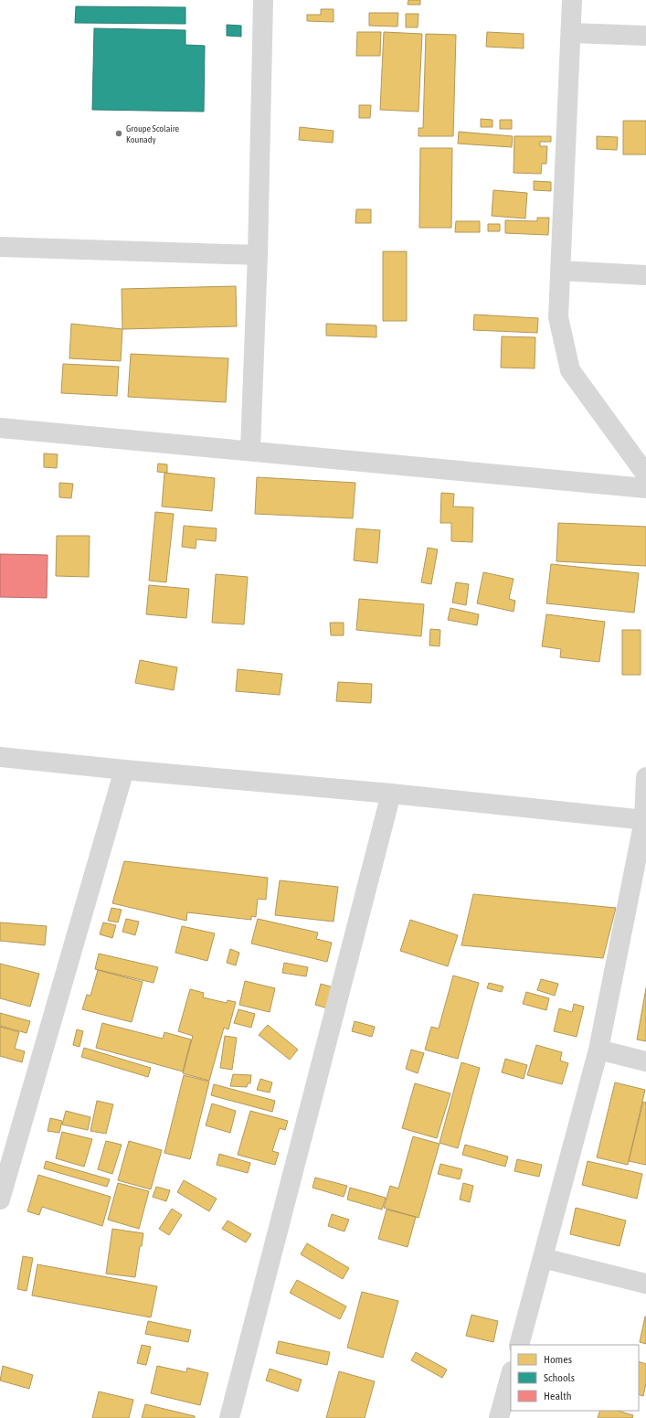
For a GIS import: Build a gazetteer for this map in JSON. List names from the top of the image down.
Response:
{
  "places": ["Groupe Scolaire Kounady"],
  "legend": ["Homes", "Schools", "Health"]
}
